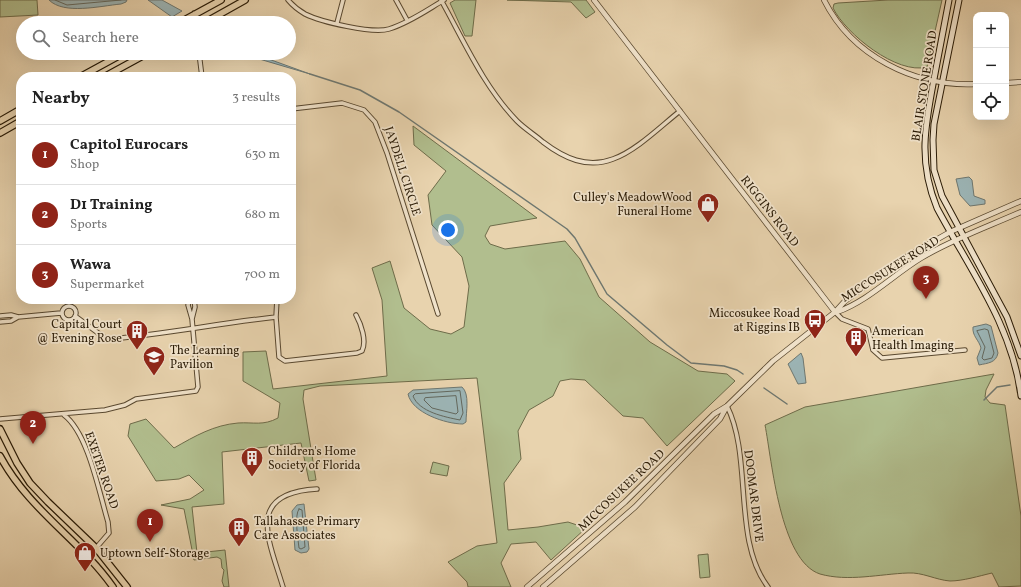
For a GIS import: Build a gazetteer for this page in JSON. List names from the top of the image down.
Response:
{
  "streets": {
    "main road": ["BLAIR STONE ROAD"],
    "street": [
      "JAYDELL CIRCLE",
      "RIGGINS ROAD",
      "MICCOSUKEE ROAD",
      "EXETER ROAD",
      "DOOMAR DRIVE"
    ]
  },
  "crossings": [
    ["BLAIR STONE ROAD", "MICCOSUKEE ROAD"],
    ["RIGGINS ROAD", "MICCOSUKEE ROAD"],
    ["MICCOSUKEE ROAD", "DOOMAR DRIVE"]
  ],
  "places": {
    "shop": ["Culley's MeadowWood Funeral Home", "Uptown Self-Storage"],
    "bus stop": ["Miccosukee Road at Riggins IB"],
    "building": [
      "Capital Court @ Evening Rose",
      "American Health Imaging",
      "Children's Home Society of Florida",
      "Tallahassee Primary Care Associates"
    ],
    "school or university": ["The Learning Pavilion"]
  },
  "page": {
    "map_buttons": ["+", "−"],
    "search": "Search here",
    "heading": ["Nearby", "3 results"],
    "list": [
      {
        "mark": "1",
        "name": "Capitol Eurocars",
        "note": "Shop",
        "value": "630 m"
      },
      {
        "mark": "2",
        "name": "D1 Training",
        "note": "Sports",
        "value": "680 m"
      },
      {
        "mark": "3",
        "name": "Wawa",
        "note": "Supermarket",
        "value": "700 m"
      }
    ],
    "pins": ["3", "2", "1"]
  }
}
